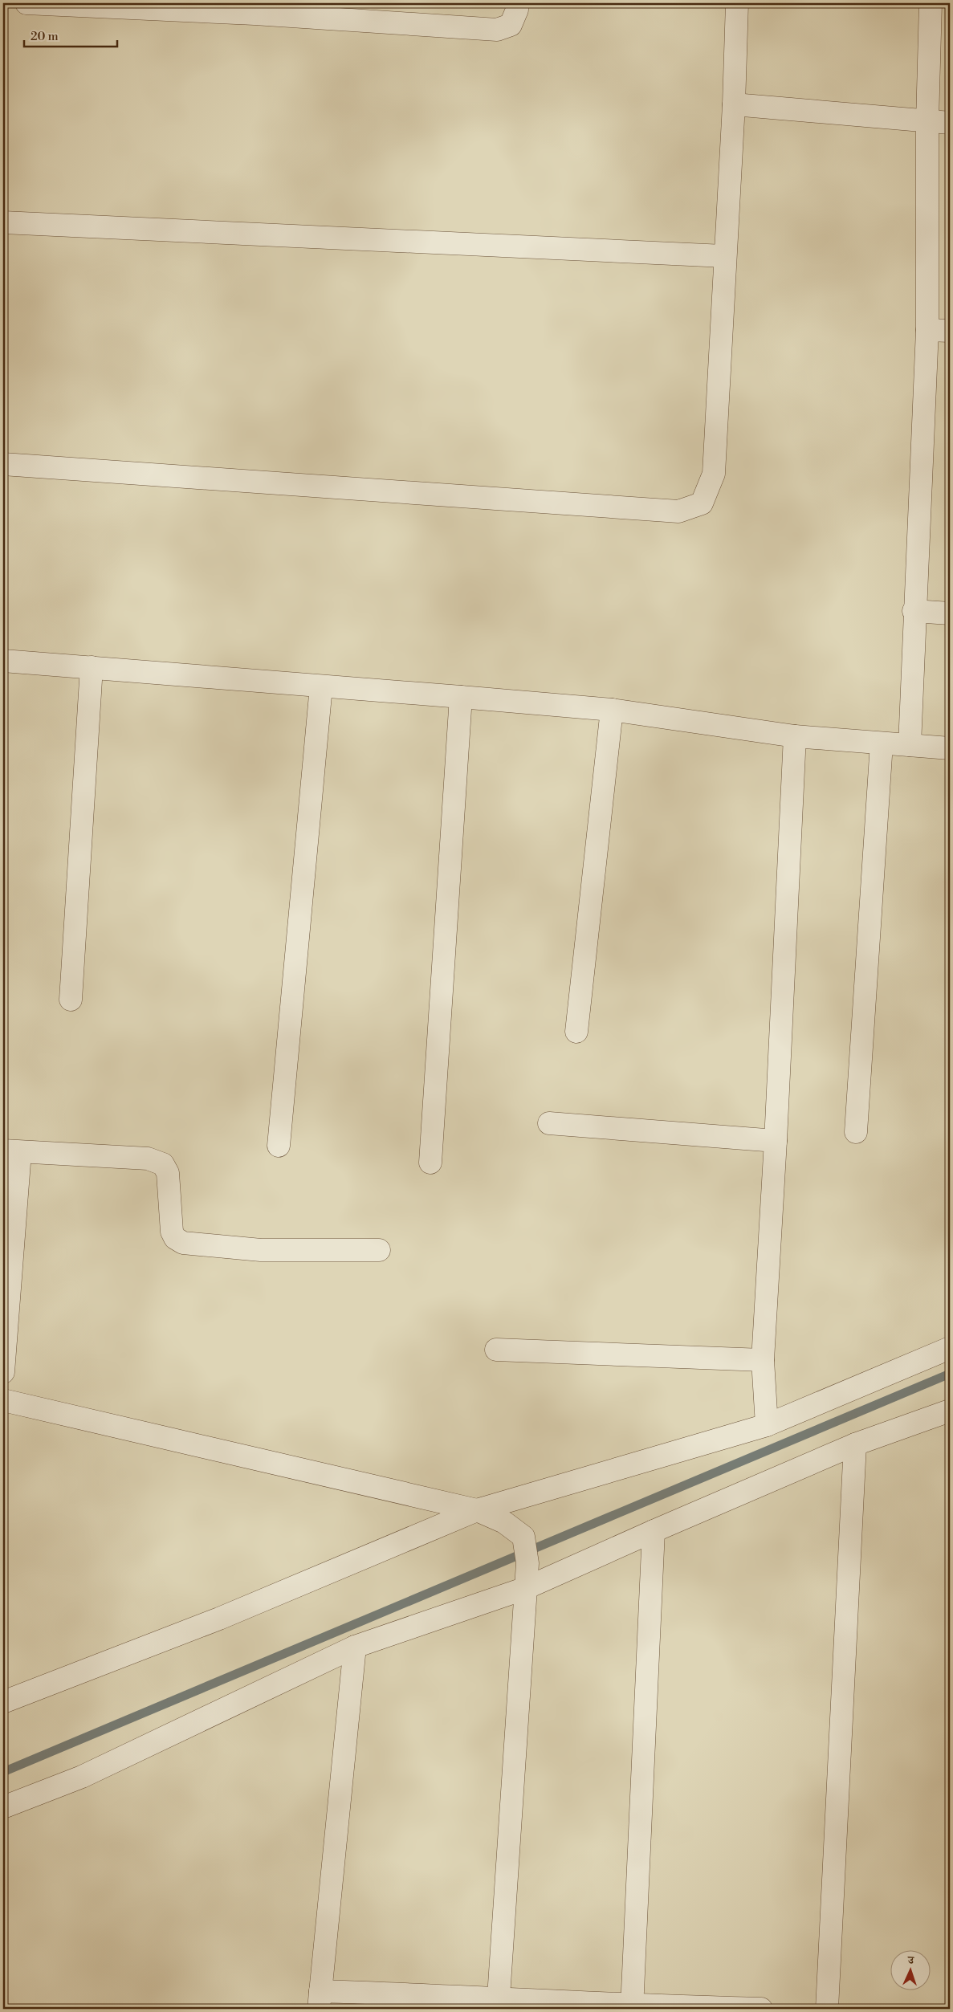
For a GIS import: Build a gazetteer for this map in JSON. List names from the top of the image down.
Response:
{
  "scale_bar": "20 m",
  "north": "top"
}
